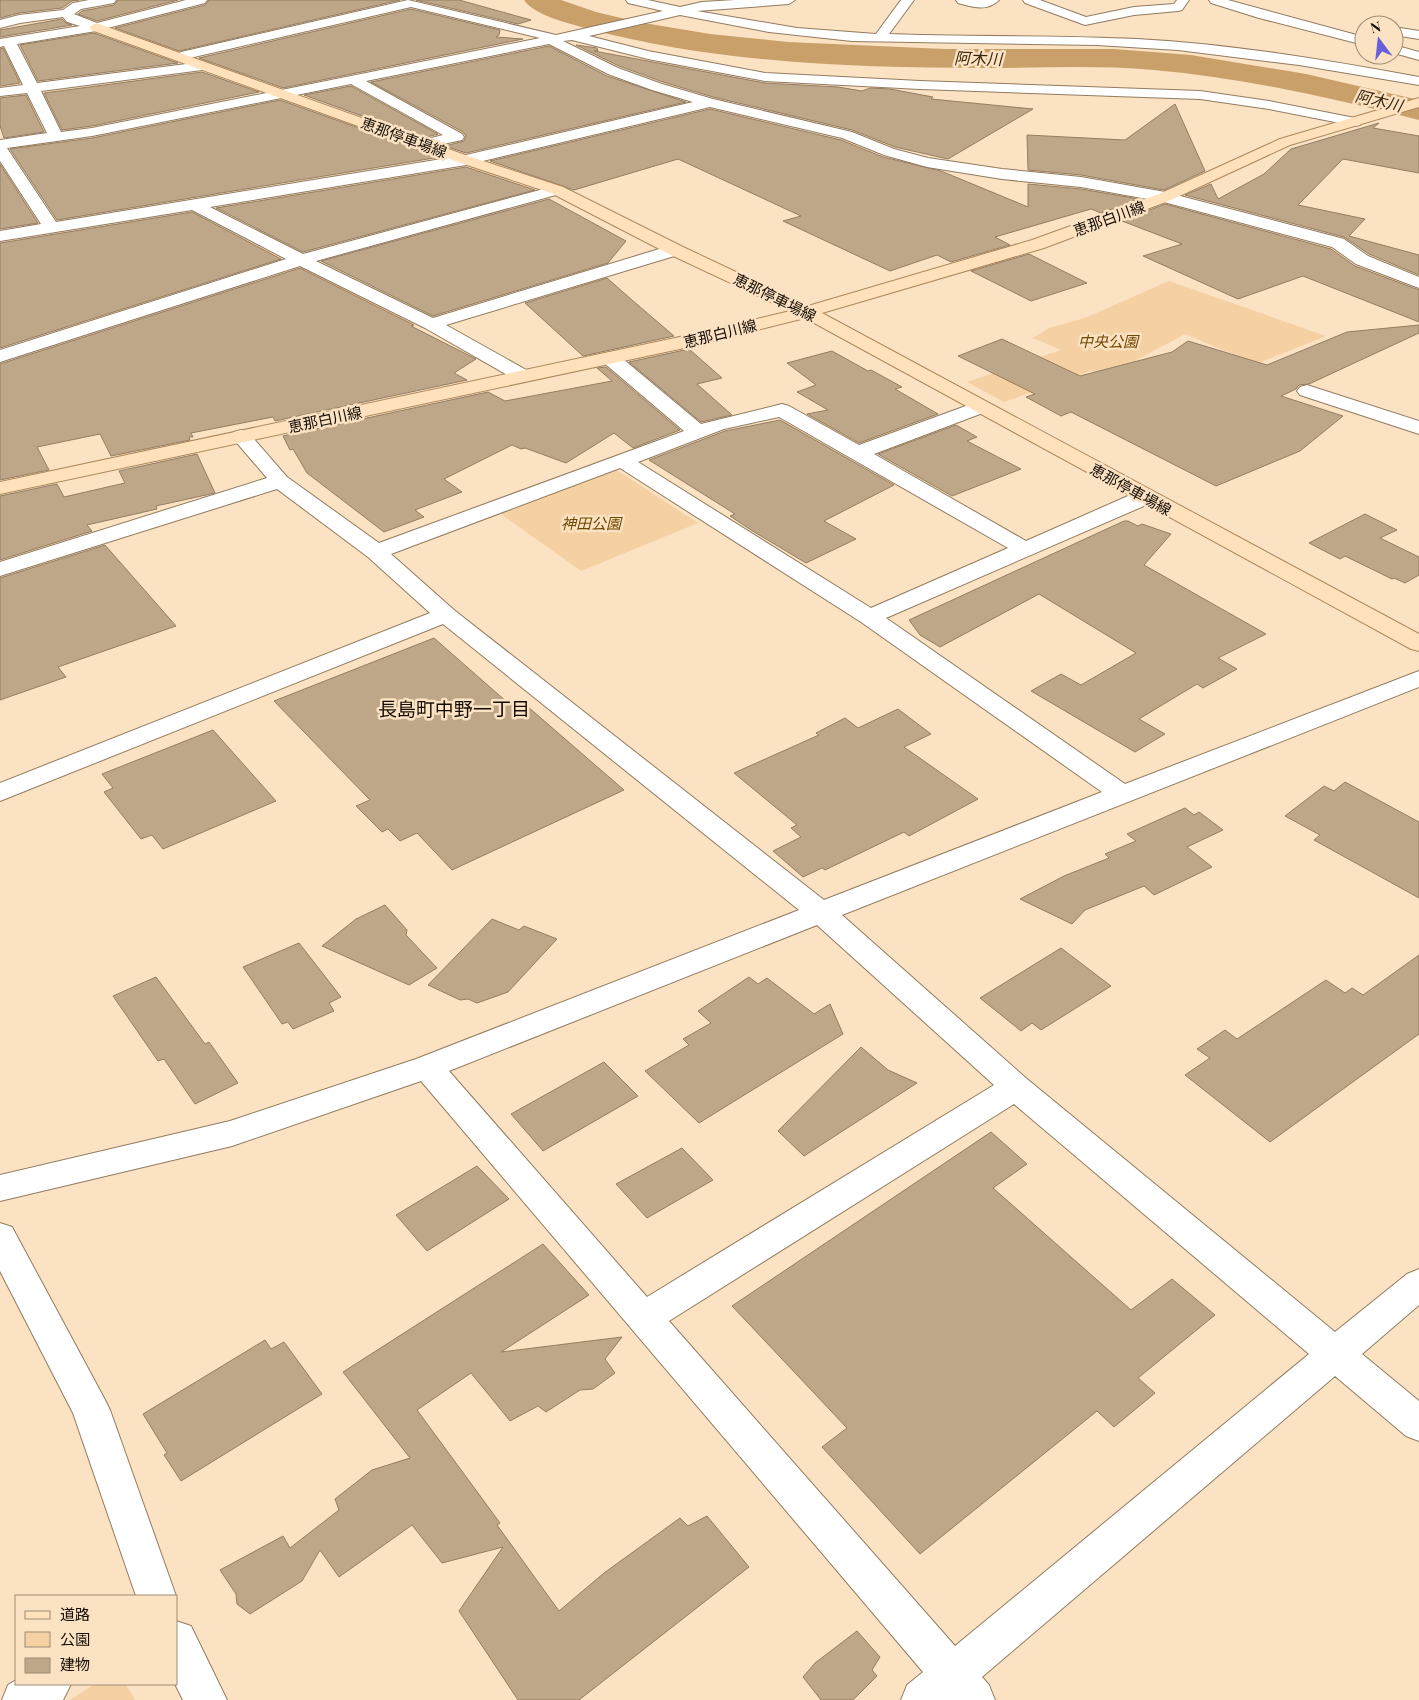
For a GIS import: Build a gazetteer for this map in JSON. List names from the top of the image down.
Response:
{
  "streets": {
    "main road": ["恵那停車場線", "恵那白川線"]
  },
  "crossings": [
    ["恵那停車場線", "恵那白川線"]
  ],
  "districts": ["長島町中野一丁目"],
  "water": ["阿木川"],
  "parks": ["中央公園", "神田公園"],
  "legend": ["道路", "公園", "建物"],
  "north": "top"
}
